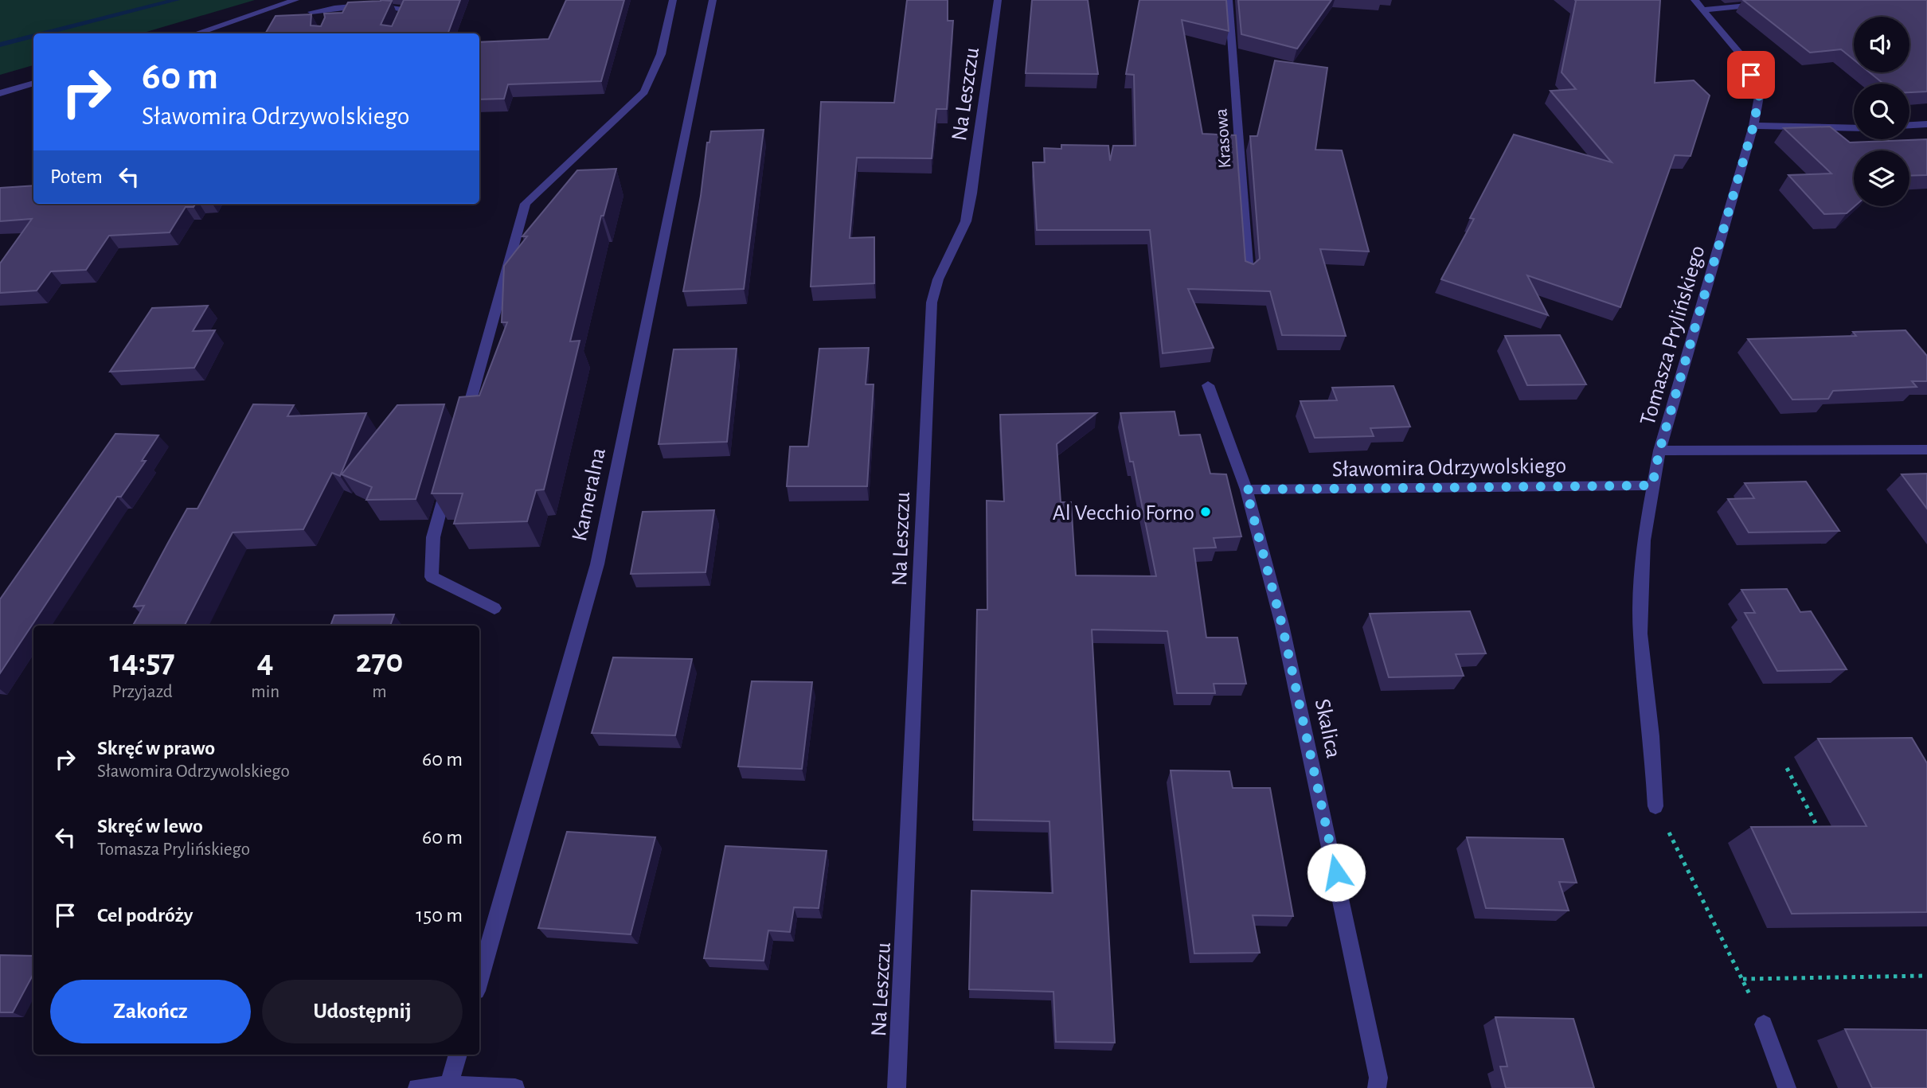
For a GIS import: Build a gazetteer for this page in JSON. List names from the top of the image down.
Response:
{
  "streets": {
    "street": [
      "Na Leszczu",
      "Krasowa",
      "Tomasza Prylińskiego",
      "Sławomira Odrzywolskiego",
      "Kameralna",
      "Skalica"
    ]
  },
  "crossings": [
    ["Tomasza Prylińskiego", "Sławomira Odrzywolskiego"],
    ["Sławomira Odrzywolskiego", "Skalica"]
  ],
  "places": ["Al Vecchio Forno"],
  "page": {
    "turn": ["60 m", "Sławomira Odrzywolskiego"],
    "then": "Potem",
    "eta": [
      "14:57",
      "Przyjazd",
      "4",
      "min",
      "270",
      "m"
    ],
    "list": [
      {
        "name": "Skręć w prawo",
        "note": "Sławomira Odrzywolskiego",
        "value": "60 m"
      },
      {
        "name": "Skręć w lewo",
        "note": "Tomasza Prylińskiego",
        "value": "60 m"
      },
      {
        "name": "Cel podróży",
        "value": "150 m"
      }
    ],
    "buttons": ["Zakończ", "Udostępnij"]
  }
}
